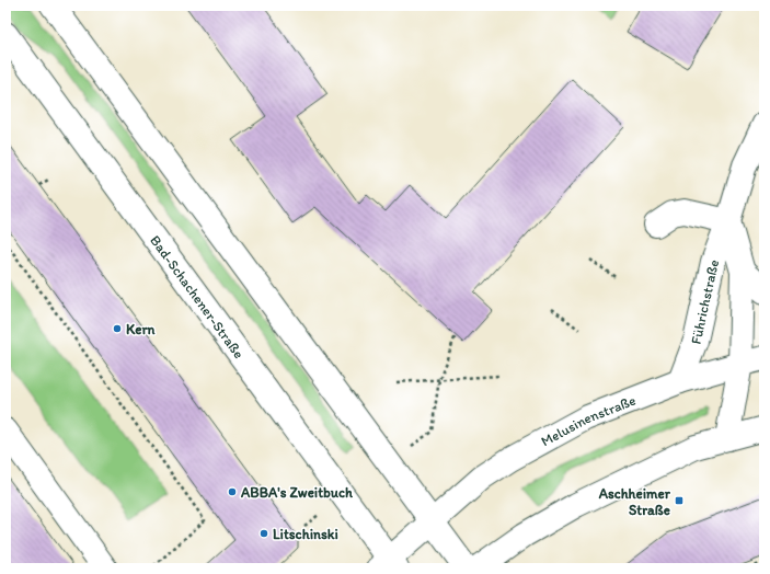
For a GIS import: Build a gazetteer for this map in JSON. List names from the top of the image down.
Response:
{
  "streets": {
    "main road": ["Bad-Schachener-Straße", "Führichstraße", "Melusinenstraße"]
  },
  "crossings": [
    ["Führichstraße", "Melusinenstraße"]
  ],
  "places": {
    "other": ["Kern", "ABBA's Zweitbuch", "Litschinski"],
    "transit": ["Aschheimer Straße"]
  }
}
